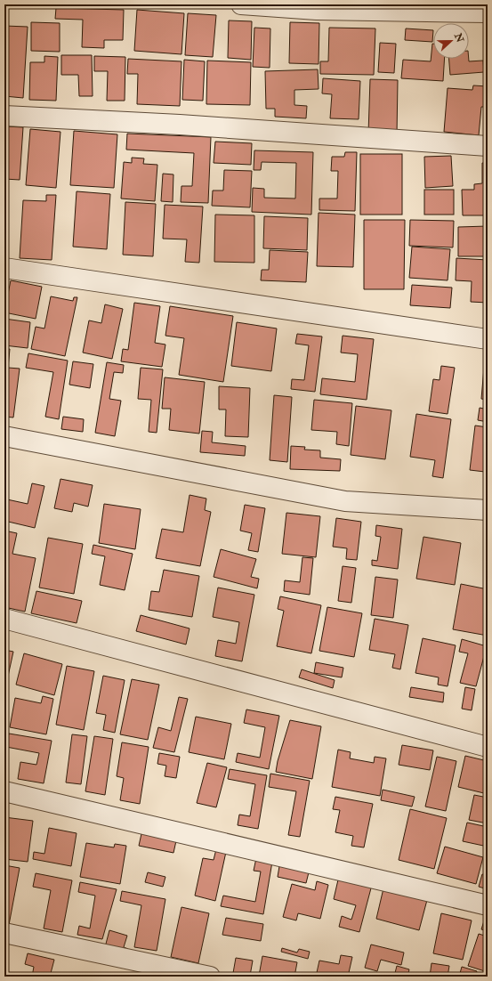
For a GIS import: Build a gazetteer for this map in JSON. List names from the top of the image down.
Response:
{
  "north": "right"
}
